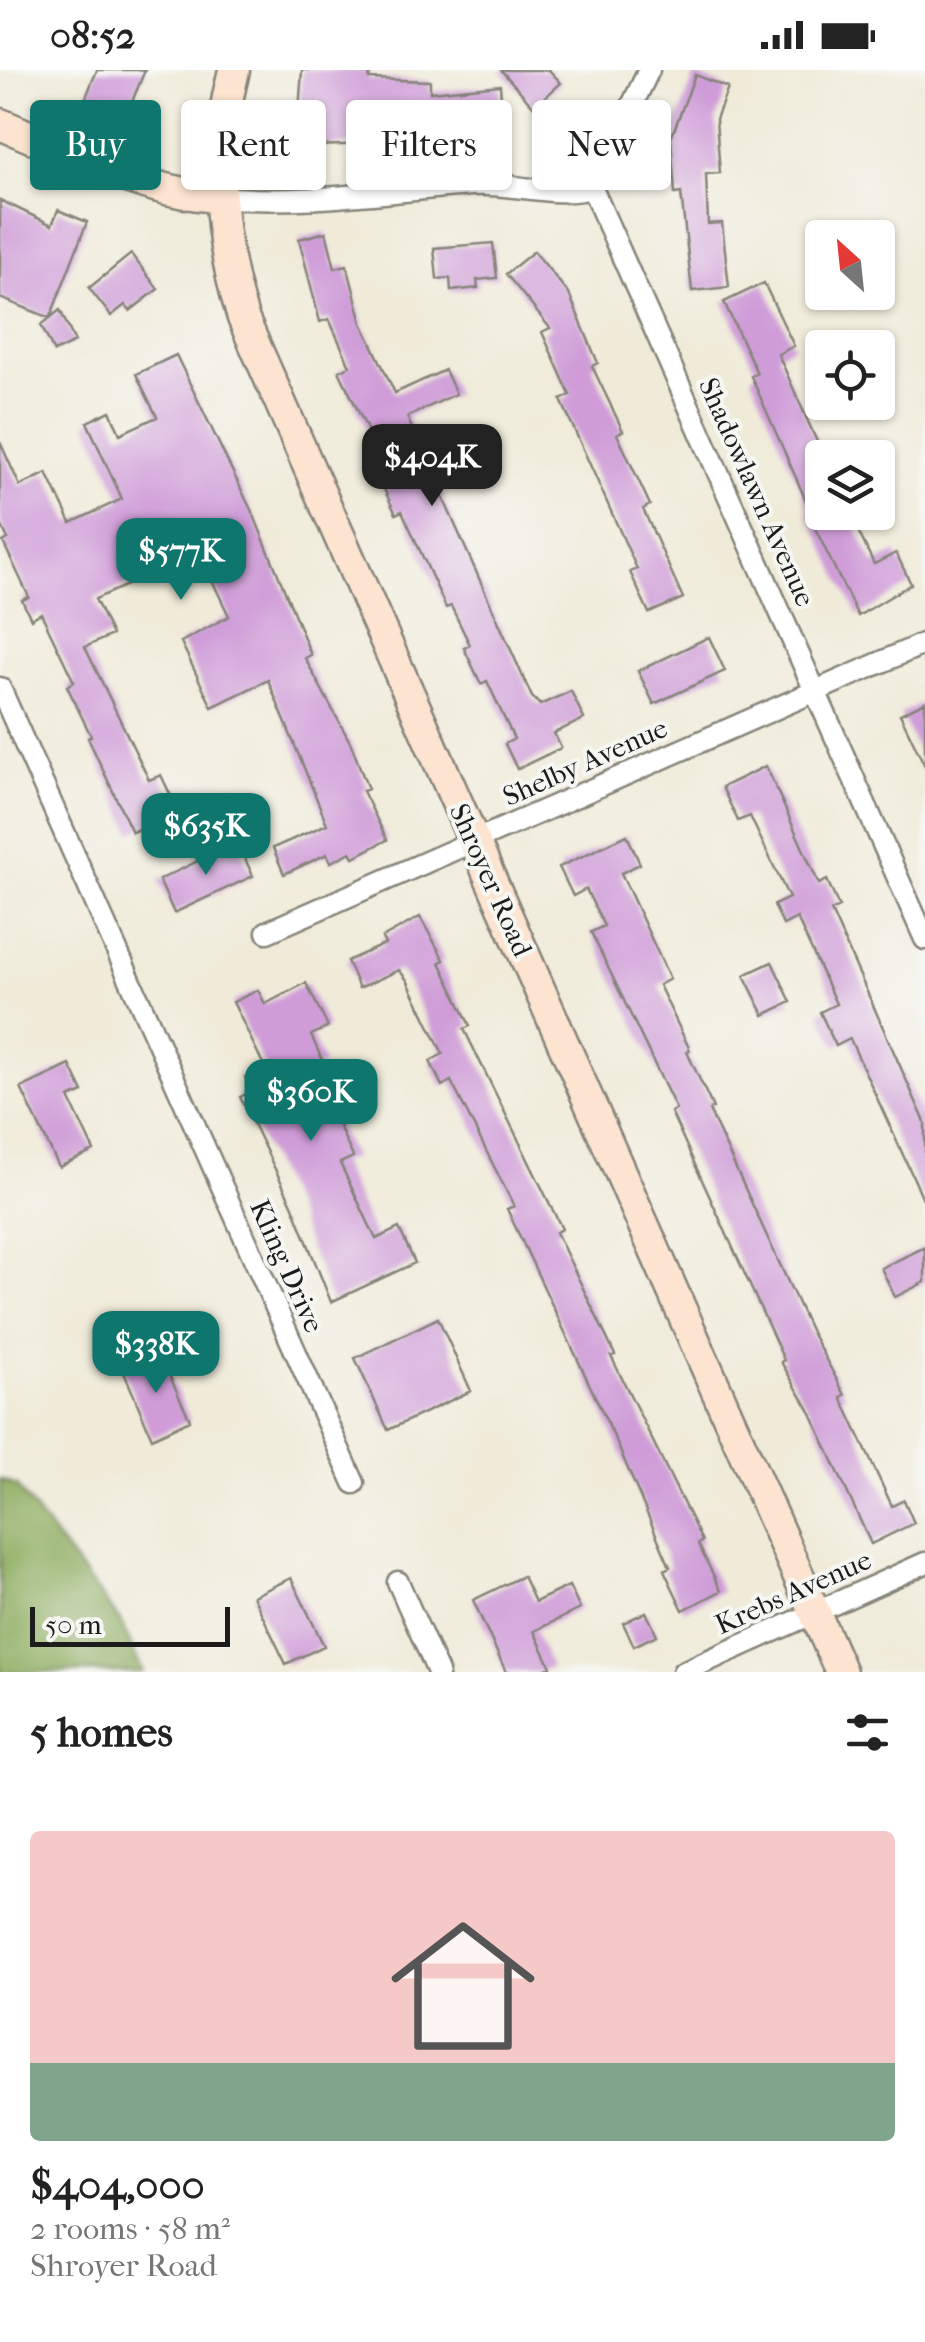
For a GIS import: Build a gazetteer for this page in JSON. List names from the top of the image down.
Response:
{
  "streets": {
    "main road": ["Shroyer Road"],
    "street": [
      "Shadowlawn Avenue",
      "Shelby Avenue",
      "Kling Drive",
      "Krebs Avenue"
    ]
  },
  "crossings": [
    ["Shadowlawn Avenue", "Shelby Avenue"],
    ["Shelby Avenue", "Shroyer Road"],
    ["Shroyer Road", "Krebs Avenue"]
  ],
  "scale_bar": "50 m",
  "north": "top left",
  "page": {
    "status": "08:52",
    "chip": [
      "Buy",
      "Rent",
      "Filters",
      "New"
    ],
    "price": [
      "$404K",
      "$577K",
      "$635K",
      "$360K",
      "$338K"
    ],
    "scale": "50 m",
    "heading": "5 homes",
    "list": [
      {
        "name": "$404,000",
        "note": "2 rooms · 58 m² · Shroyer Road"
      }
    ]
  }
}
